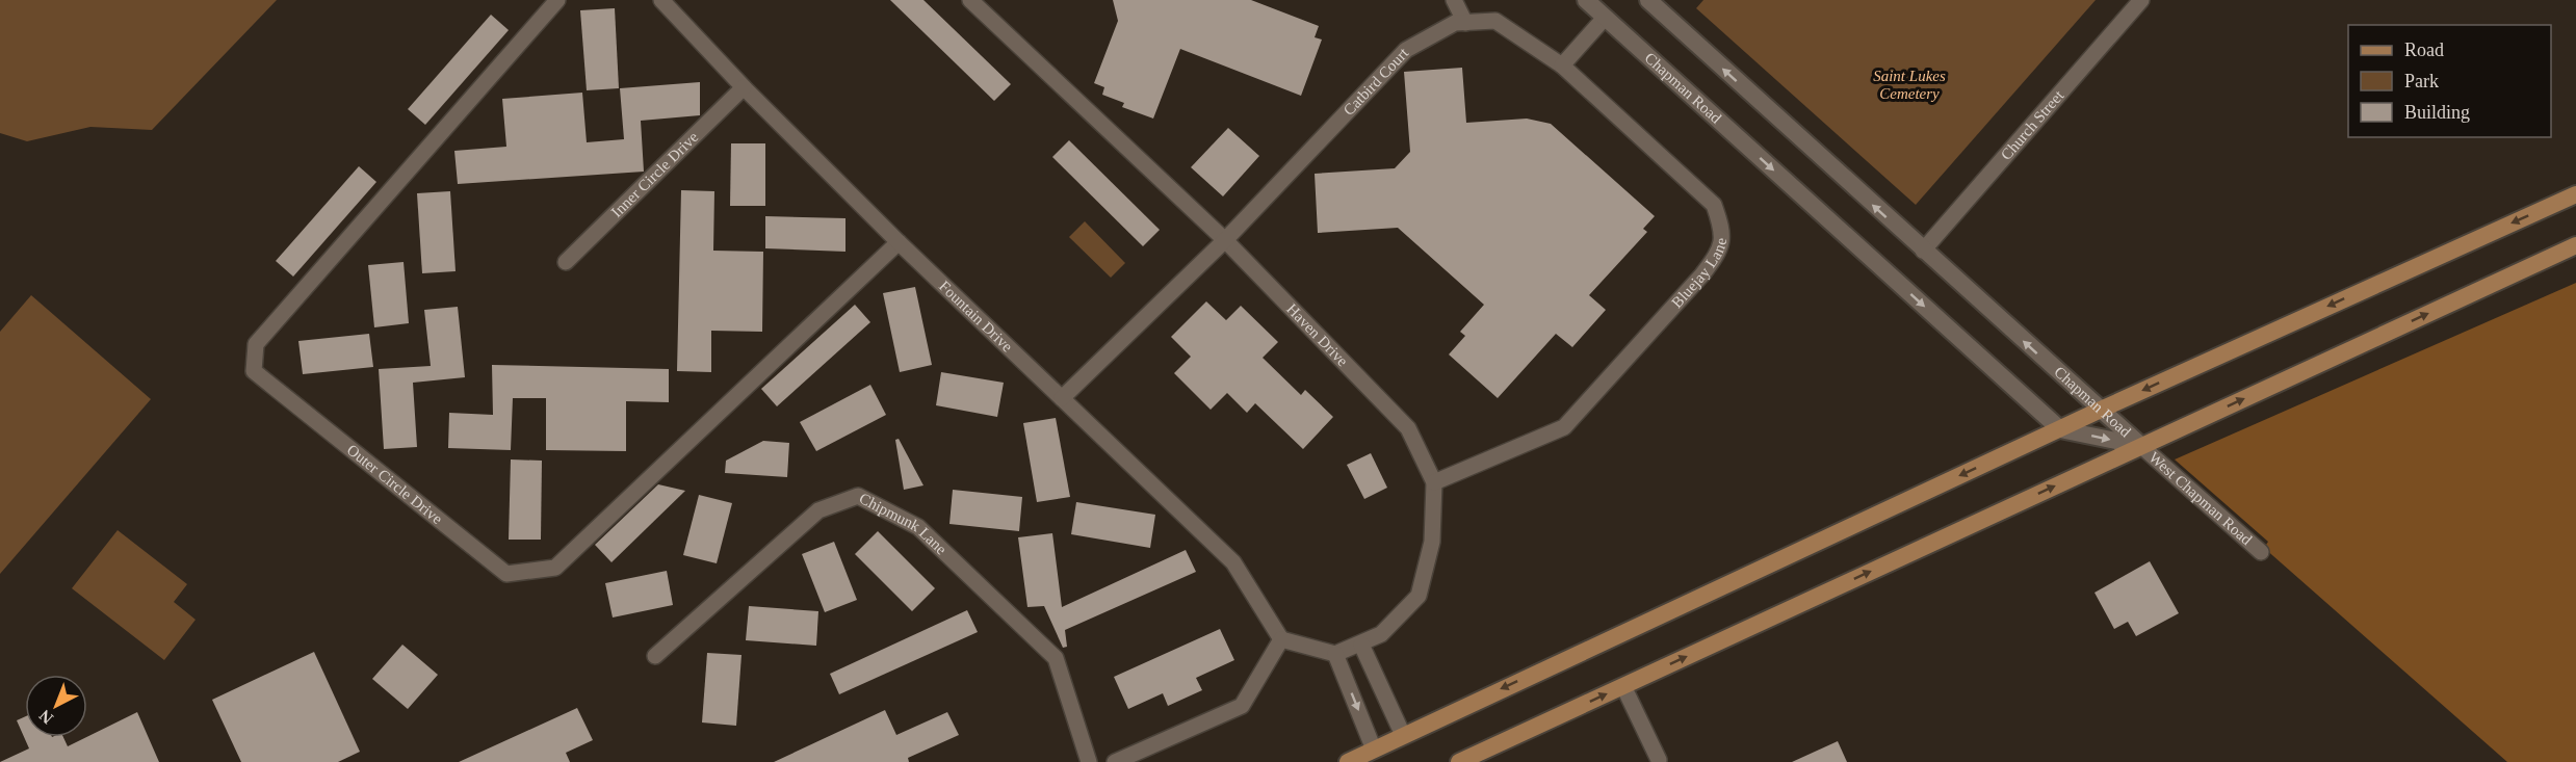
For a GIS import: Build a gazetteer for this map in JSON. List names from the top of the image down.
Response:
{
  "streets": {
    "street": [
      "Catbird Court",
      "Chapman Road",
      "Church Street",
      "Inner Circle Drive",
      "Bluejay Lane",
      "Fountain Drive",
      "Haven Drive",
      "Outer Circle Drive",
      "West Chapman Road",
      "Chipmunk Lane"
    ]
  },
  "crossings": [
    ["Catbird Court", "Bluejay Lane"],
    ["Catbird Court", "Fountain Drive"],
    ["Catbird Court", "Haven Drive"],
    ["Chapman Road", "Church Street"],
    ["Chapman Road", "West Chapman Road"],
    ["Inner Circle Drive", "Fountain Drive"],
    ["Bluejay Lane", "Haven Drive"],
    ["Fountain Drive", "Outer Circle Drive"]
  ],
  "parks": ["Saint Lukes Cemetery"],
  "legend": ["Road", "Park", "Building"],
  "north": "bottom left"
}
